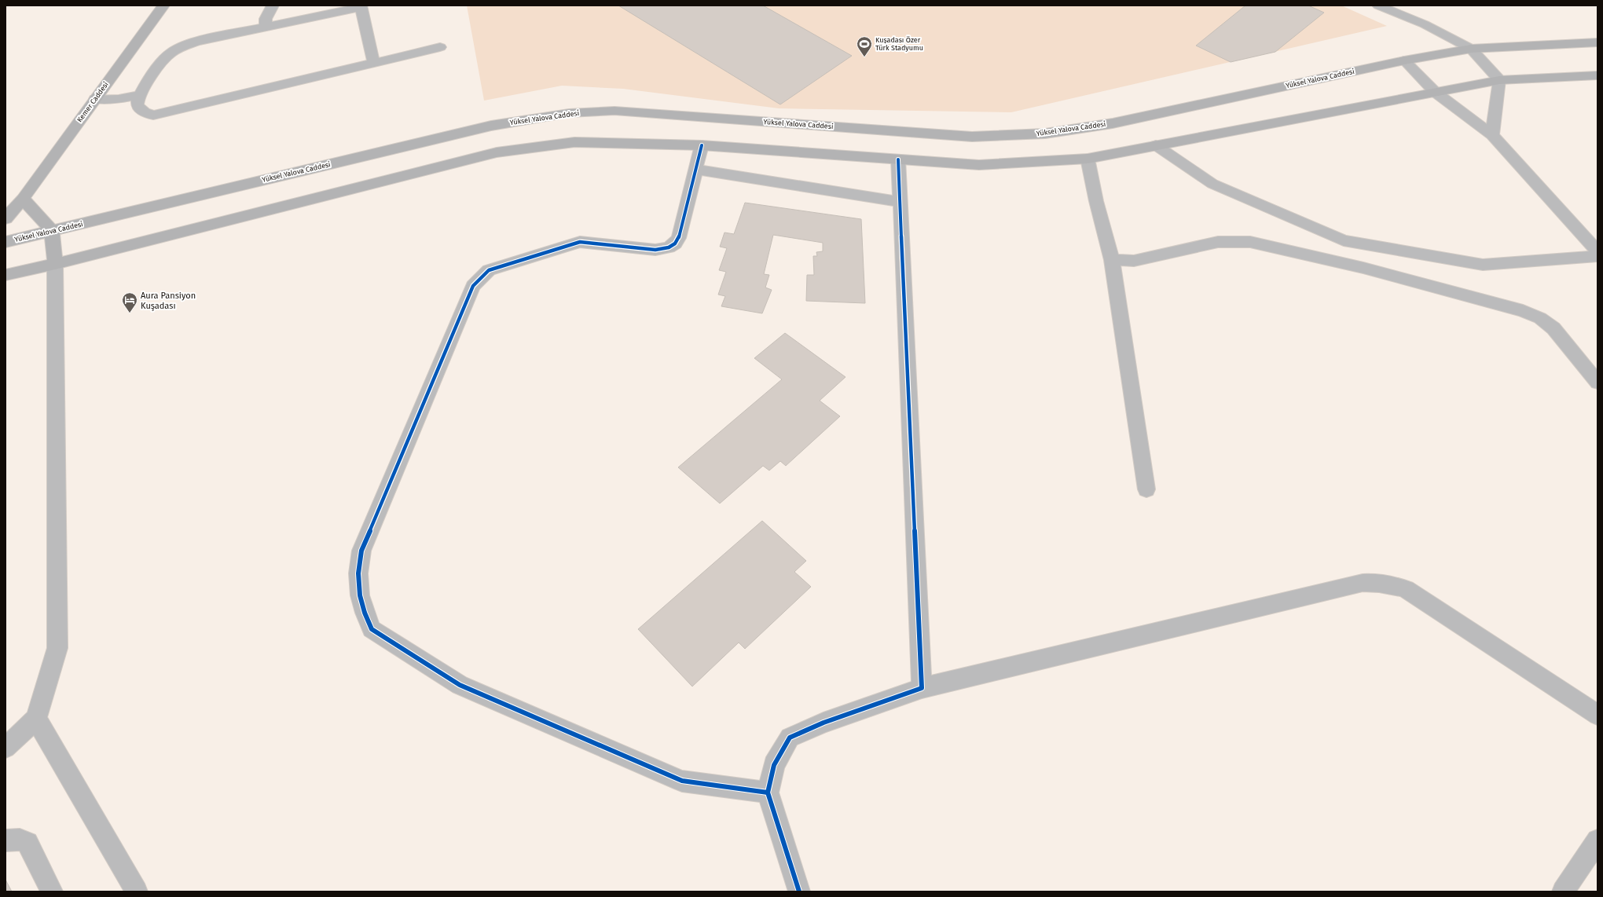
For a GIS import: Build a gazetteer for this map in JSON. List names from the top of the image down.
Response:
{
  "streets": {
    "main road": ["Yüksel Yalova Caddesi", "Kemer Caddesi"]
  },
  "places": {
    "sports": ["Kuşadası Özer Türk Stadyumu"],
    "hotel": ["Aura Pansiyon Kuşadası"]
  }
}
